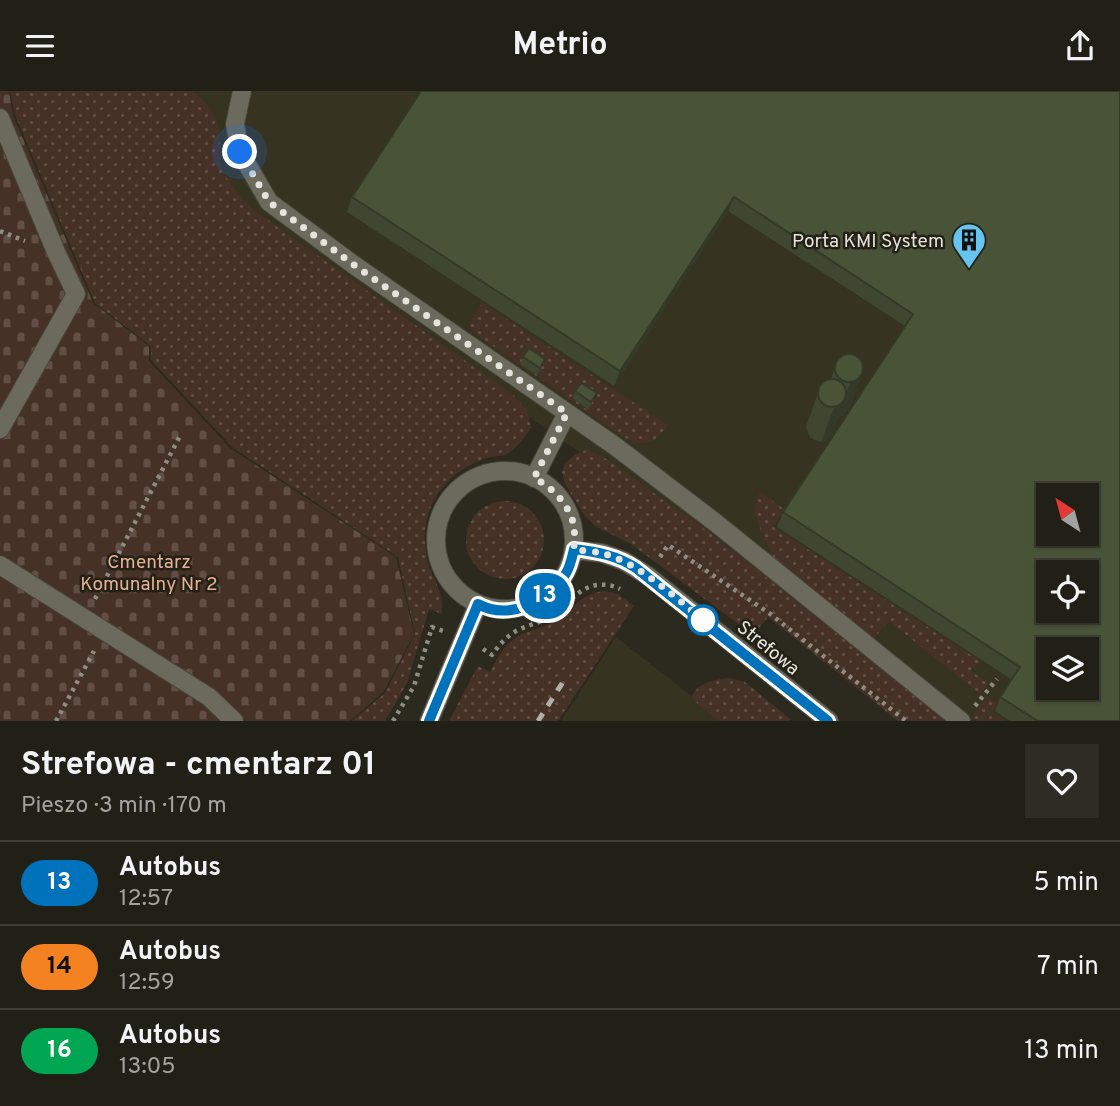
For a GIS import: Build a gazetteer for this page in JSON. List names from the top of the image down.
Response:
{
  "streets": {
    "street": ["Strefowa"]
  },
  "parks": ["Cmentarz Komunalny Nr 2"],
  "places": {
    "building": ["Porta KMI System"]
  },
  "lines": ["bus line 13"],
  "north": "top left",
  "page": {
    "header": "Metrio",
    "on_map": "13",
    "heading": ["Strefowa - cmentarz 01", "Pieszo · 3 min · 170 m"],
    "list": [
      {
        "mark": "13",
        "name": "Autobus",
        "note": "12:57",
        "value": "5 min"
      },
      {
        "mark": "14",
        "name": "Autobus",
        "note": "12:59",
        "value": "7 min"
      },
      {
        "mark": "16",
        "name": "Autobus",
        "note": "13:05",
        "value": "13 min"
      }
    ]
  }
}
